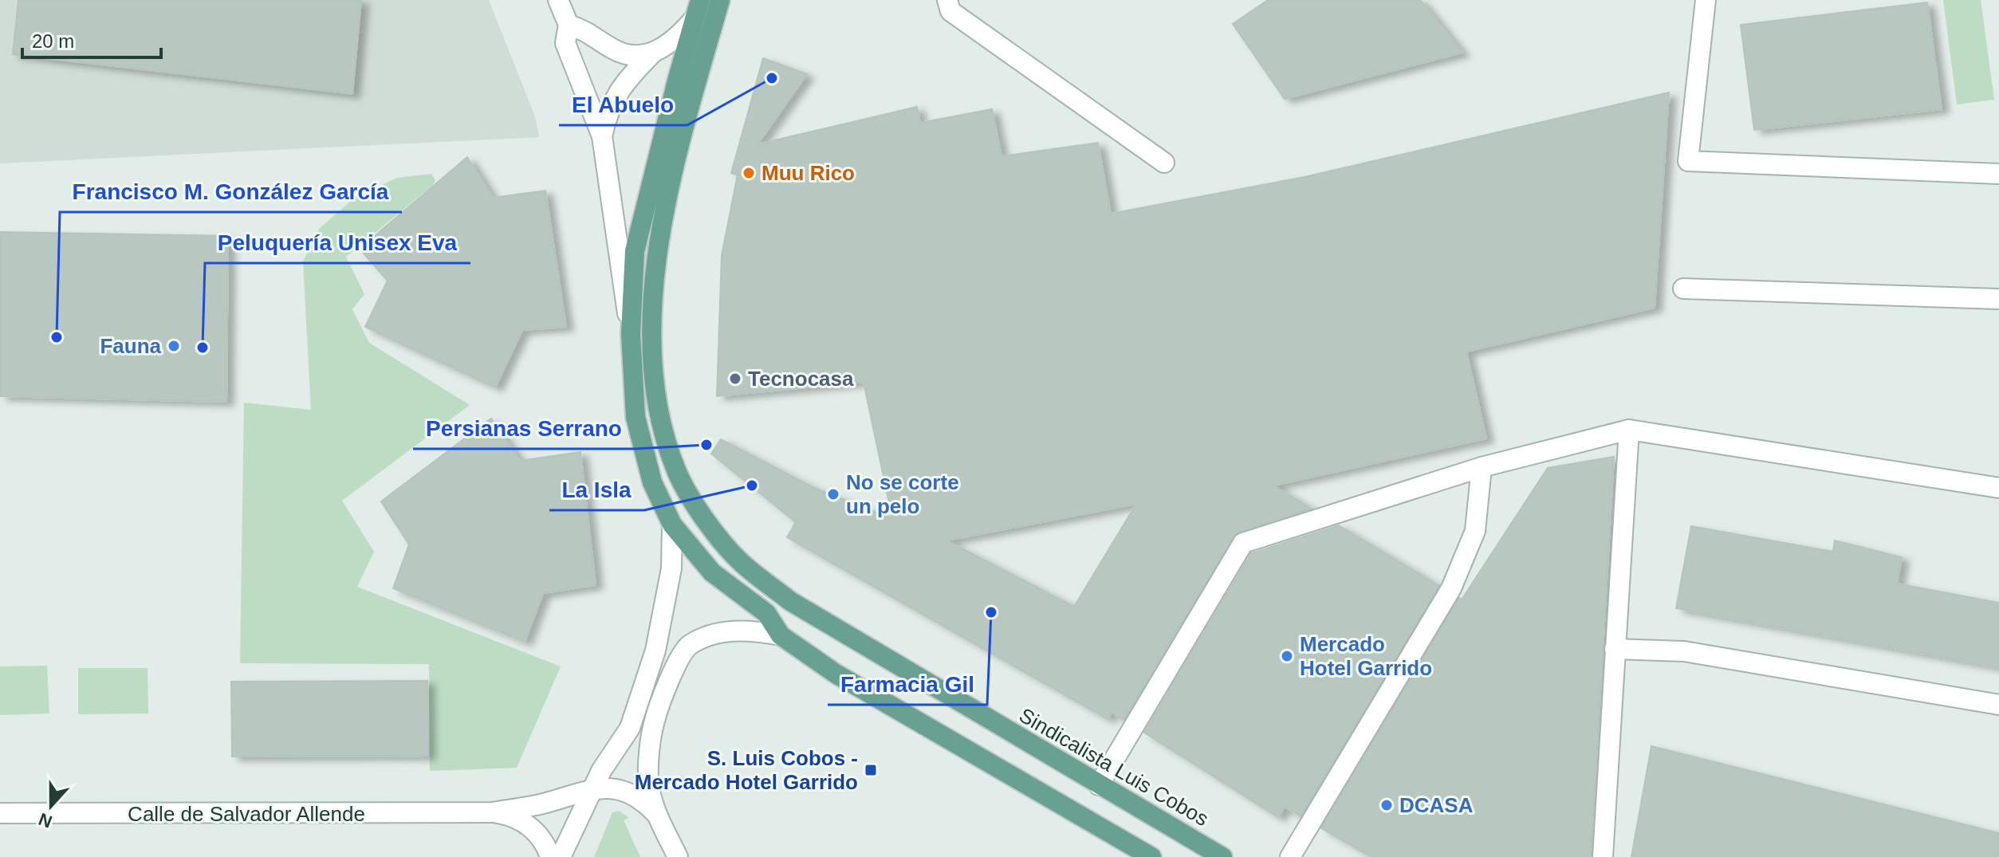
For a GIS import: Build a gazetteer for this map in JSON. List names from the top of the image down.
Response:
{
  "streets": {
    "main road": ["Sindicalista Luis Cobos"],
    "street": ["Calle de Salvador Allende"]
  },
  "places": {
    "other": [
      "El Abuelo",
      "Muu Rico",
      "Francisco M. González García",
      "Fauna",
      "Peluquería Unisex Eva",
      "Tecnocasa",
      "Persianas Serrano",
      "La Isla",
      "No se corte un pelo",
      "Farmacia Gil",
      "Mercado Hotel Garrido",
      "DCASA"
    ],
    "transit": ["S. Luis Cobos - Mercado Hotel Garrido"]
  },
  "scale_bar": "20 m",
  "north": "bottom"
}
